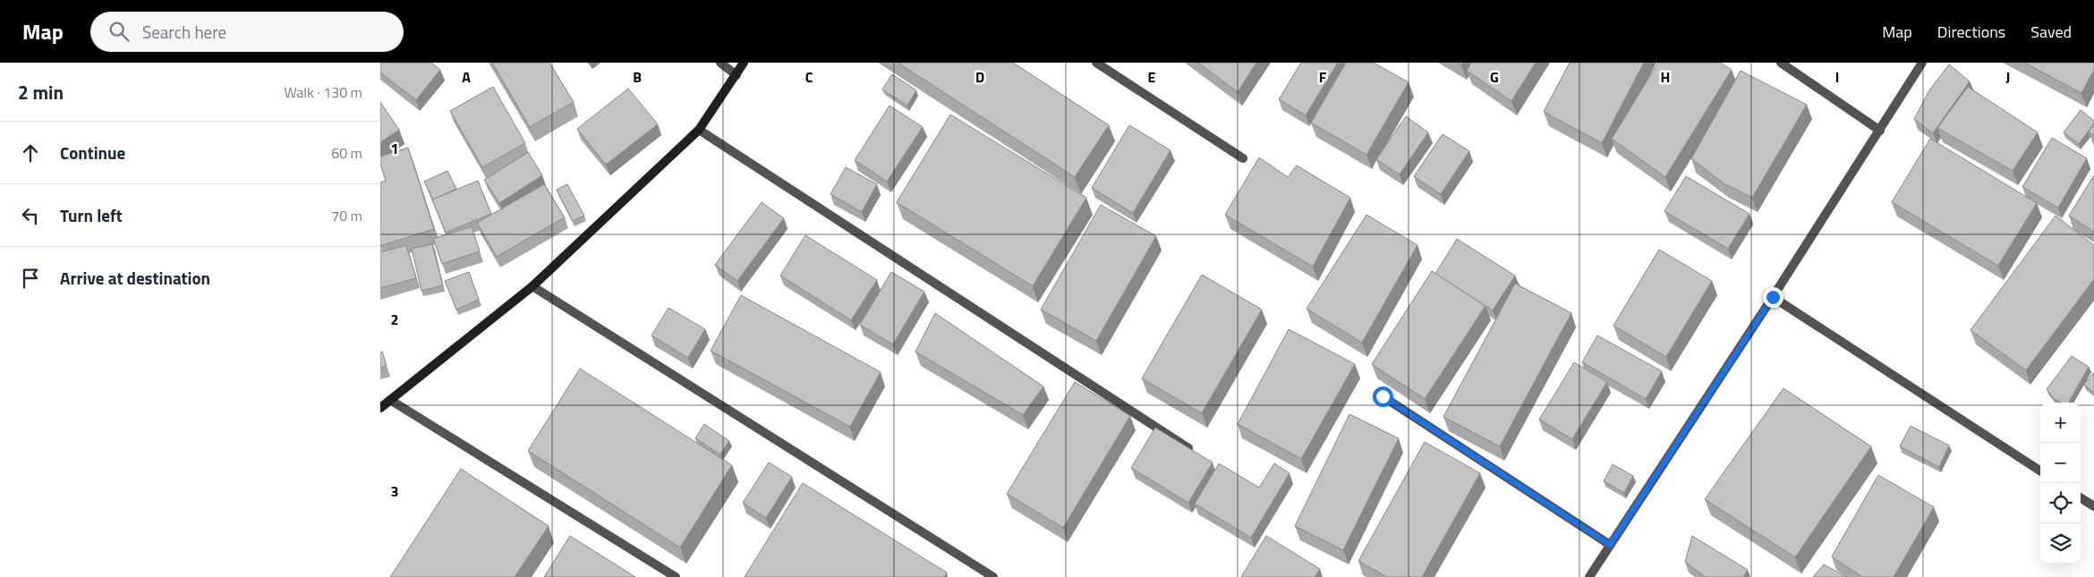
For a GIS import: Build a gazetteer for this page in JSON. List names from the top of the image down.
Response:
{
  "page": {
    "header": "Map",
    "search": "Search here",
    "nav": ["Map", "Directions", "Saved"],
    "heading": ["2 min", "Walk · 130 m"],
    "list": [
      ["Continue", "60 m"],
      ["Turn left", "70 m"],
      "Arrive at destination"
    ],
    "map_buttons": ["+", "−"]
  },
  "grid": {
    "columns": [
      "A",
      "B",
      "C",
      "D",
      "E",
      "F",
      "G",
      "H",
      "I",
      "J"
    ],
    "rows": ["1", "2", "3"]
  }
}
